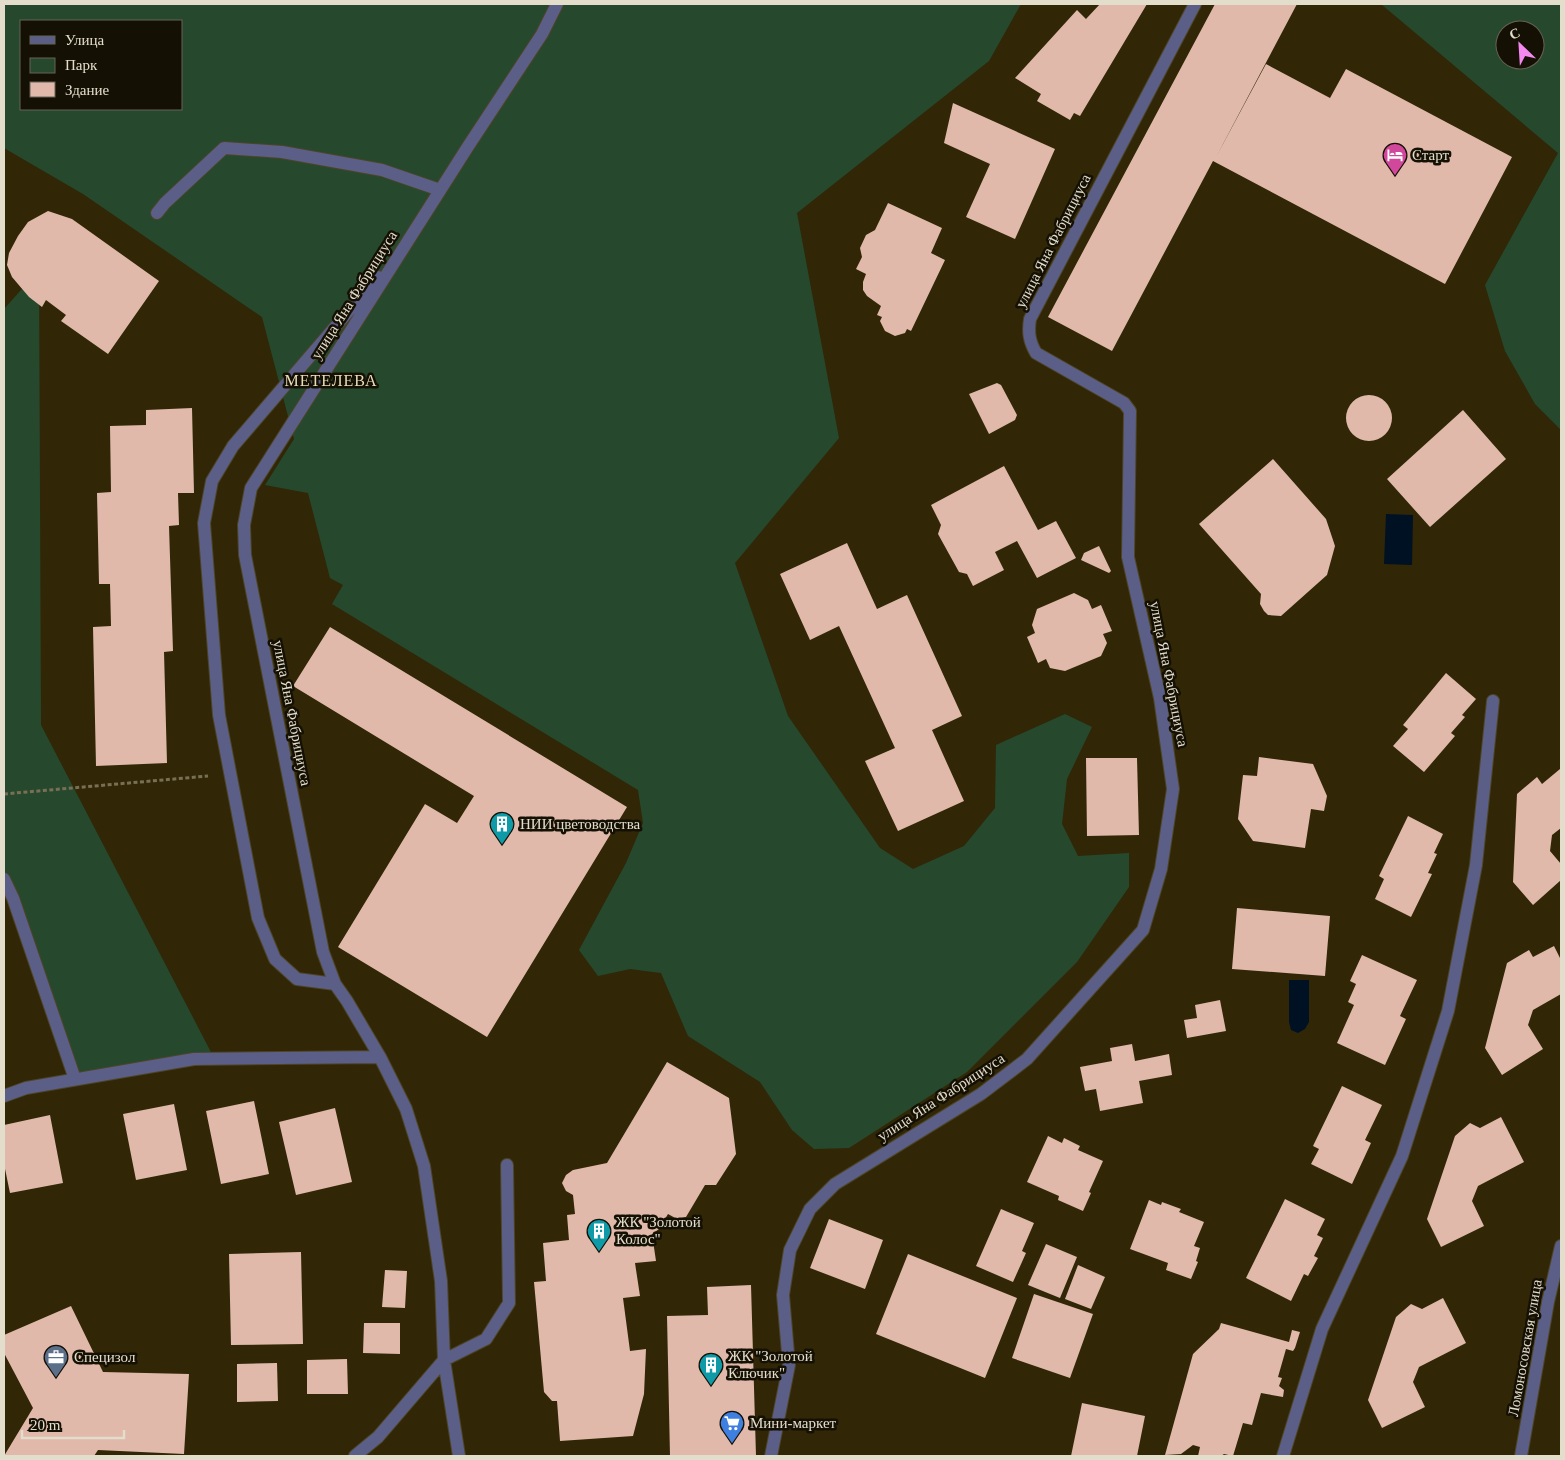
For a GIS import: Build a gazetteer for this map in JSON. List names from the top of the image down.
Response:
{
  "streets": {
    "street": ["улица Яна Фабрициуса", "Ломоносовская улица"]
  },
  "districts": ["МЕТЕЛЕВА"],
  "places": {
    "hotel": ["Старт"],
    "building": ["НИИ цветоводства", "ЖК \"Золотой Колос\"", "ЖК \"Золотой Ключик\""],
    "office": ["Специзол"],
    "supermarket": ["Мини-маркет"]
  },
  "legend": ["Улица", "Парк", "Здание"],
  "scale_bar": "20 m",
  "north": "top left"
}
